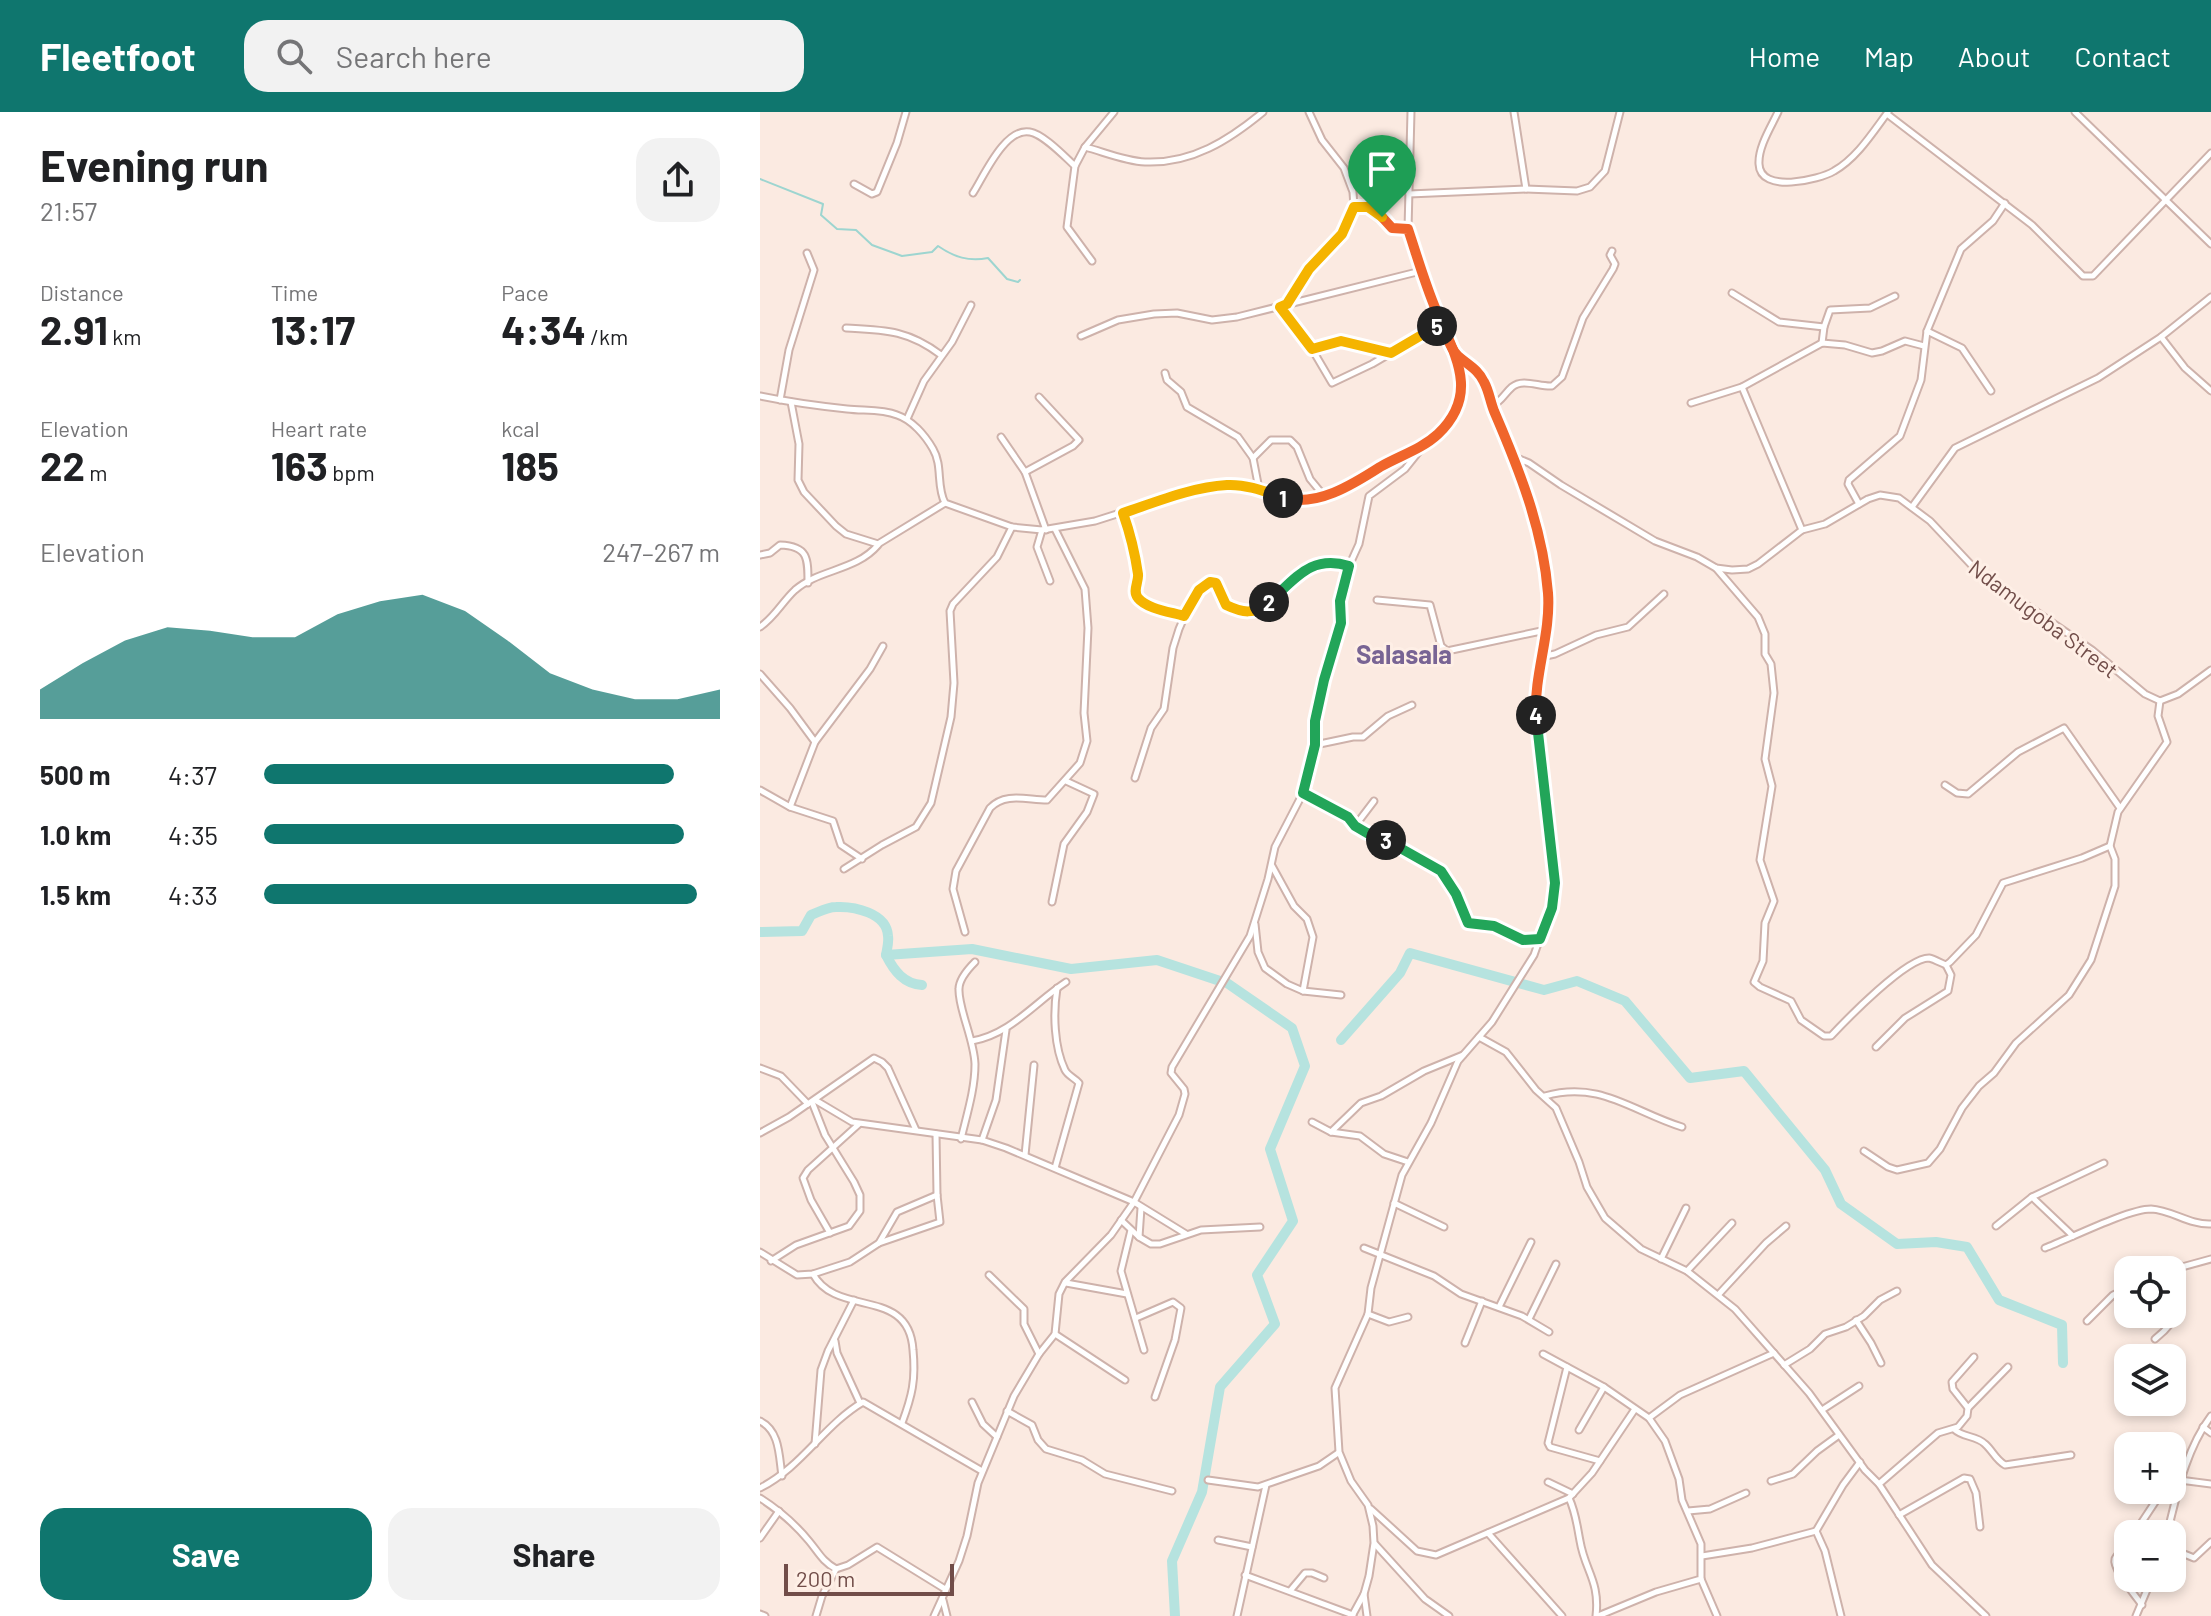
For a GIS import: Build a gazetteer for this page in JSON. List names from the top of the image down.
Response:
{
  "streets": {
    "street": ["Ndamugoba Street"]
  },
  "districts": ["Salasala"],
  "scale_bar": "200 m",
  "page": {
    "header": "Fleetfoot",
    "search": "Search here",
    "nav": [
      "Home",
      "Map",
      "About",
      "Contact"
    ],
    "heading": ["Evening run", "21:57"],
    "stats": [
      ["Distance", "2.91 km"],
      ["Time", "13:17"],
      ["Pace", "4:34 /km"],
      ["Elevation", "22 m"],
      ["Heart rate", "163 bpm"],
      ["kcal", "185"]
    ],
    "pins": [
      "5",
      "1",
      "2",
      "4",
      "3"
    ],
    "chart": ["Elevation", "247–267 m"],
    "list": [
      {
        "name": "500 m",
        "note": "4:37"
      },
      {
        "name": "1.0 km",
        "note": "4:35"
      },
      {
        "name": "1.5 km",
        "note": "4:33"
      }
    ],
    "map_buttons": ["+", "−"],
    "buttons": ["Save", "Share"],
    "scale": "200 m"
  }
}
